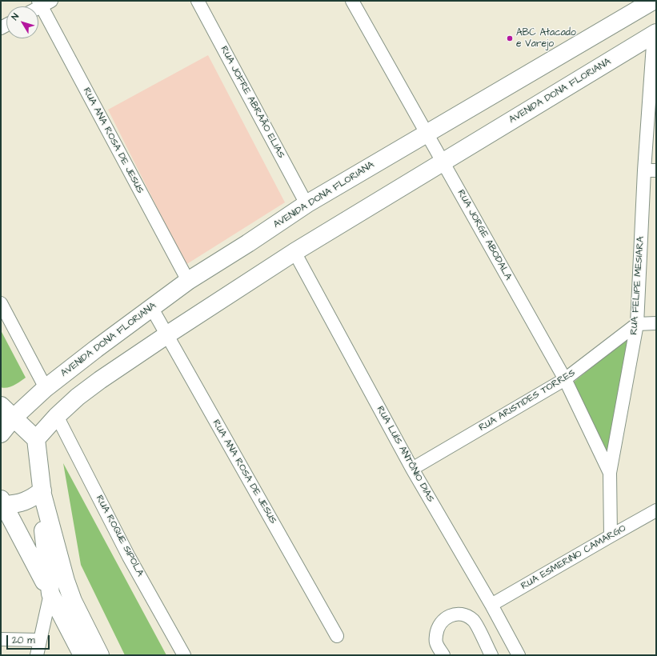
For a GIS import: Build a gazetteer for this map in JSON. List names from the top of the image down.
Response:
{
  "streets": {
    "main road": ["AVENIDA DONA FLORIANA"],
    "street": [
      "RUA JOFRE ABRAÃO ELIAS",
      "RUA ANA ROSA DE JESUS",
      "RUA JORGE ABODALA",
      "RUA FELIPE MESIARA",
      "RUA ARISTIDES TORRES",
      "RUA LUÍS ANTÔNIO DIAS",
      "RUA ROQUE SIPOLA",
      "RUA ESMERINO CAMARGO"
    ]
  },
  "crossings": [
    ["AVENIDA DONA FLORIANA", "RUA JOFRE ABRAÃO ELIAS"],
    ["AVENIDA DONA FLORIANA", "RUA ANA ROSA DE JESUS"],
    ["AVENIDA DONA FLORIANA", "RUA JORGE ABODALA"],
    ["AVENIDA DONA FLORIANA", "RUA FELIPE MESIARA"],
    ["AVENIDA DONA FLORIANA", "RUA LUÍS ANTÔNIO DIAS"],
    ["AVENIDA DONA FLORIANA", "RUA ROQUE SIPOLA"],
    ["RUA JORGE ABODALA", "RUA FELIPE MESIARA"],
    ["RUA JORGE ABODALA", "RUA ARISTIDES TORRES"],
    ["RUA FELIPE MESIARA", "RUA ARISTIDES TORRES"],
    ["RUA FELIPE MESIARA", "RUA ESMERINO CAMARGO"],
    ["RUA ARISTIDES TORRES", "RUA LUÍS ANTÔNIO DIAS"],
    ["RUA LUÍS ANTÔNIO DIAS", "RUA ESMERINO CAMARGO"]
  ],
  "places": ["ABC Atacado e Varejo"],
  "scale_bar": "20 m",
  "north": "top left"
}
